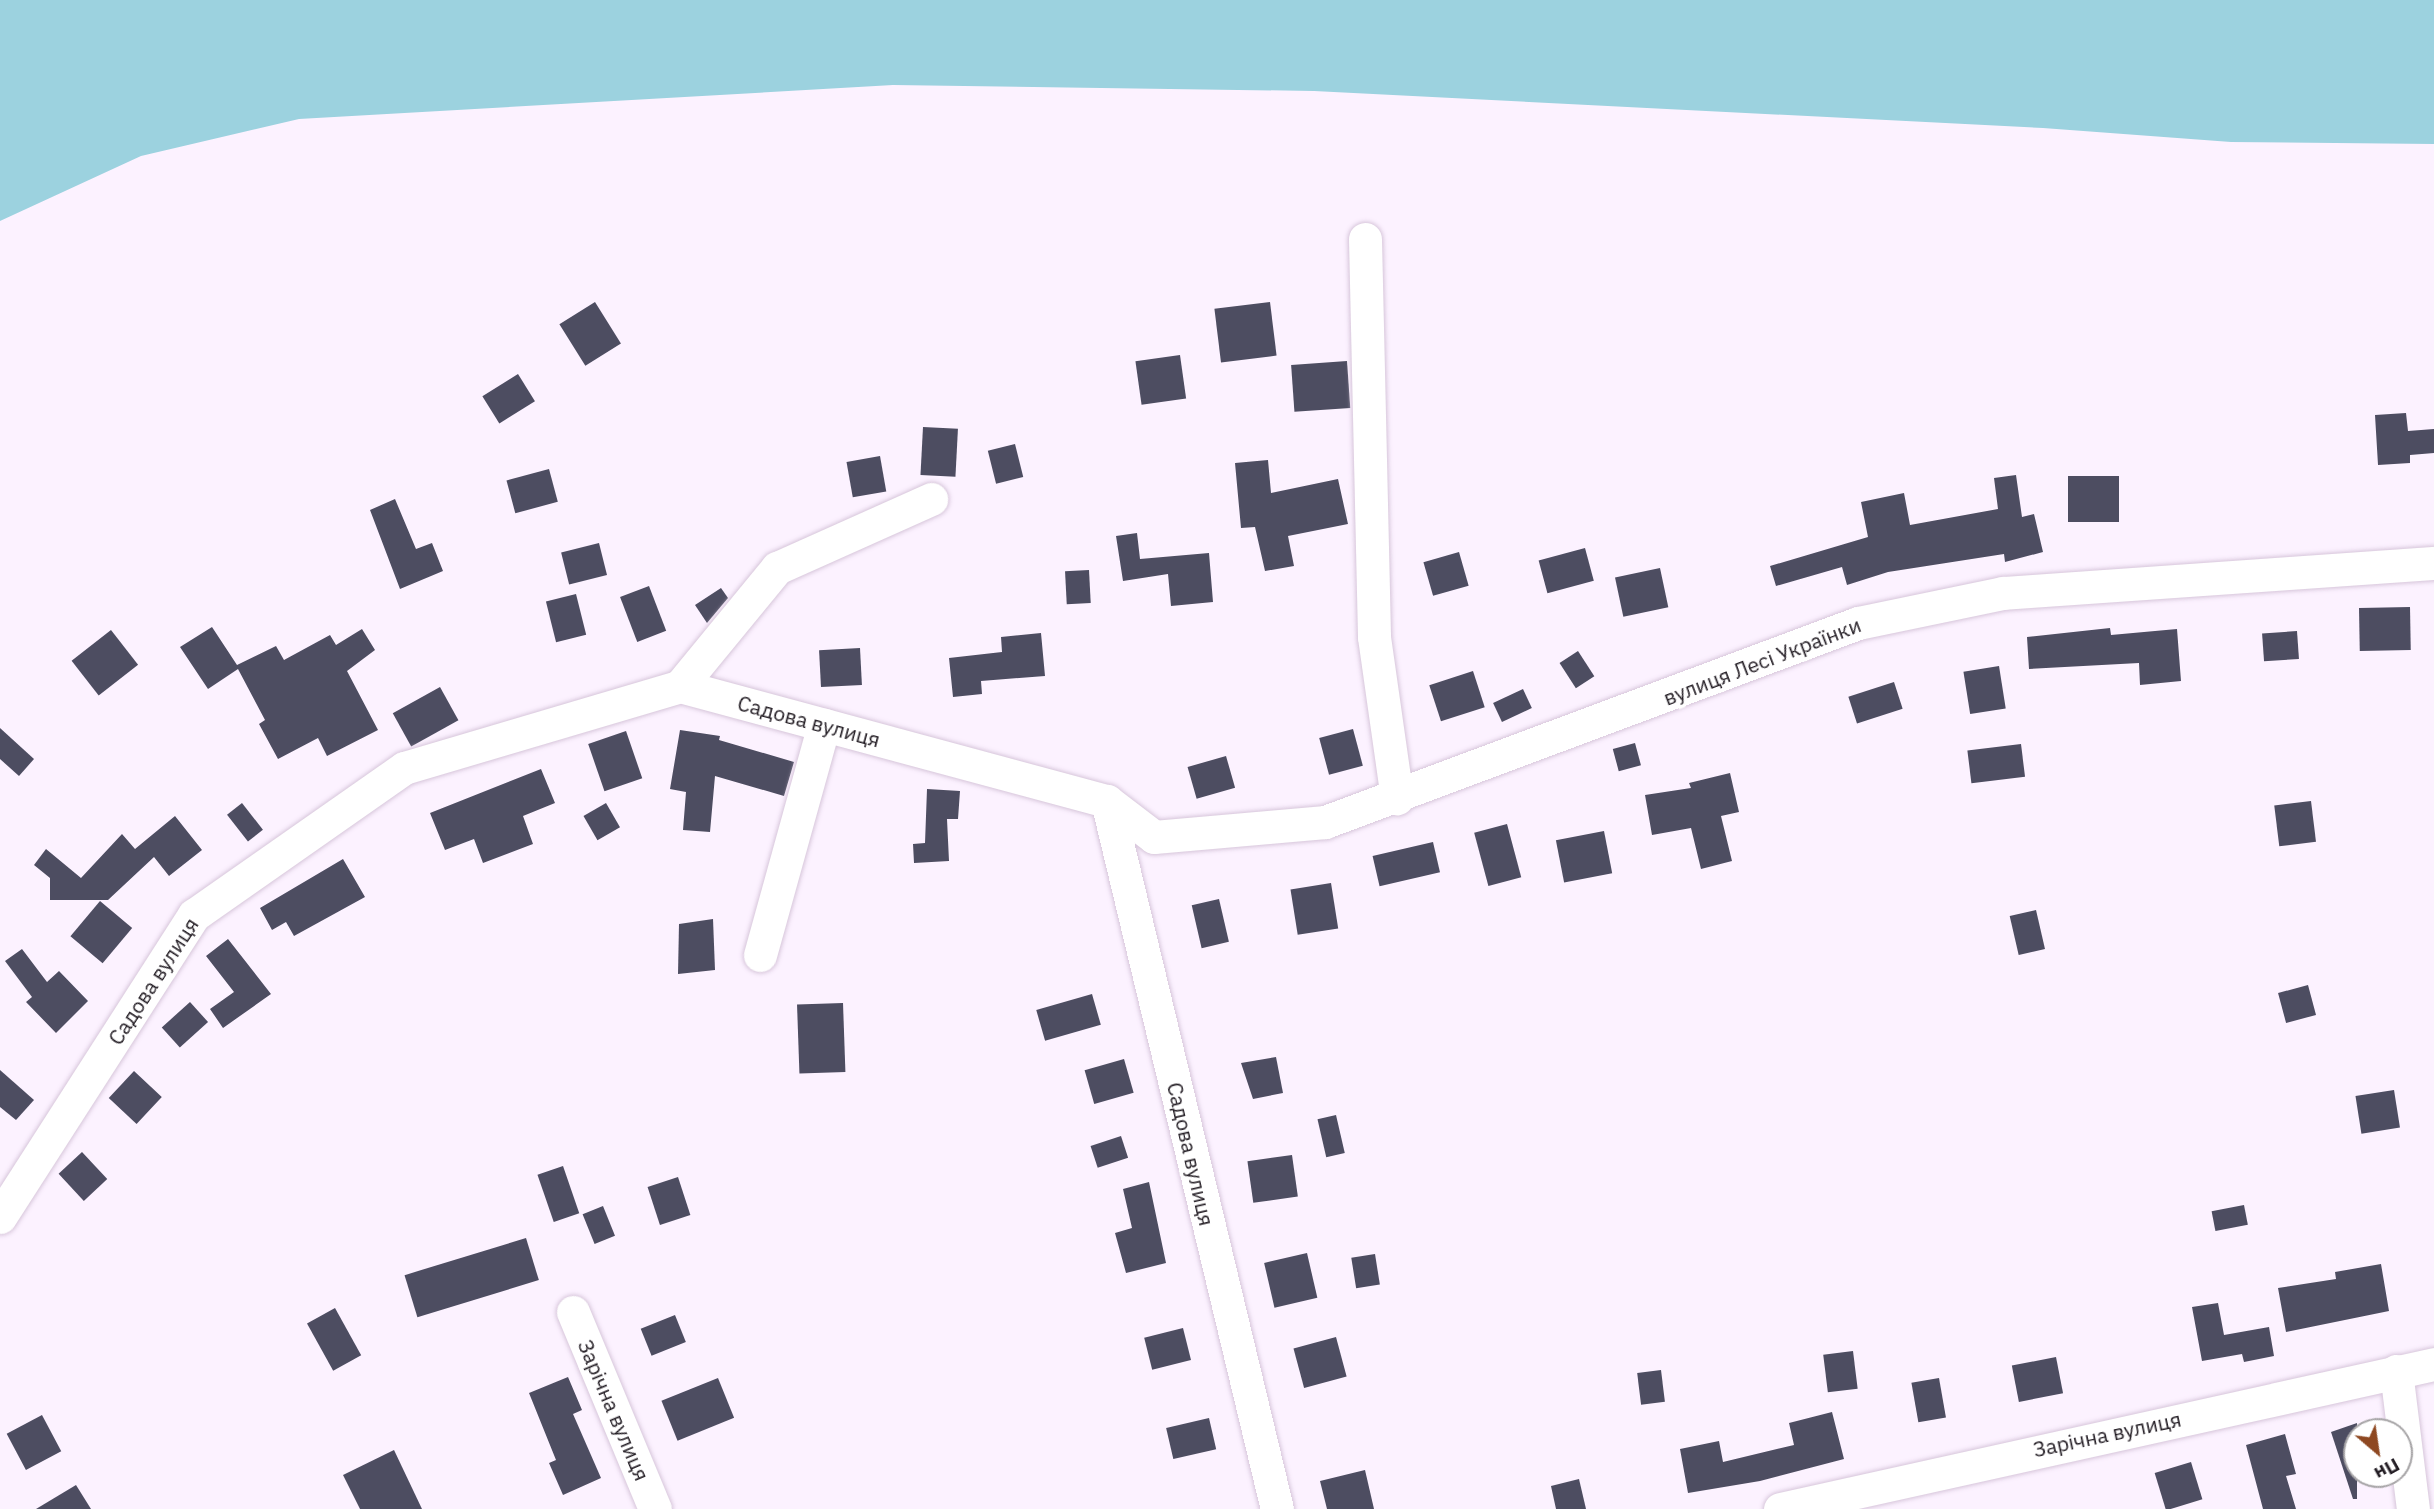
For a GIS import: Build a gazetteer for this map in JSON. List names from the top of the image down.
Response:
{
  "streets": {
    "street": ["вулиця Лесі Українки", "Садова вулиця", "Зарічна вулиця"]
  },
  "crossings": [
    ["вулиця Лесі Українки", "Садова вулиця"]
  ],
  "north": "bottom right"
}
